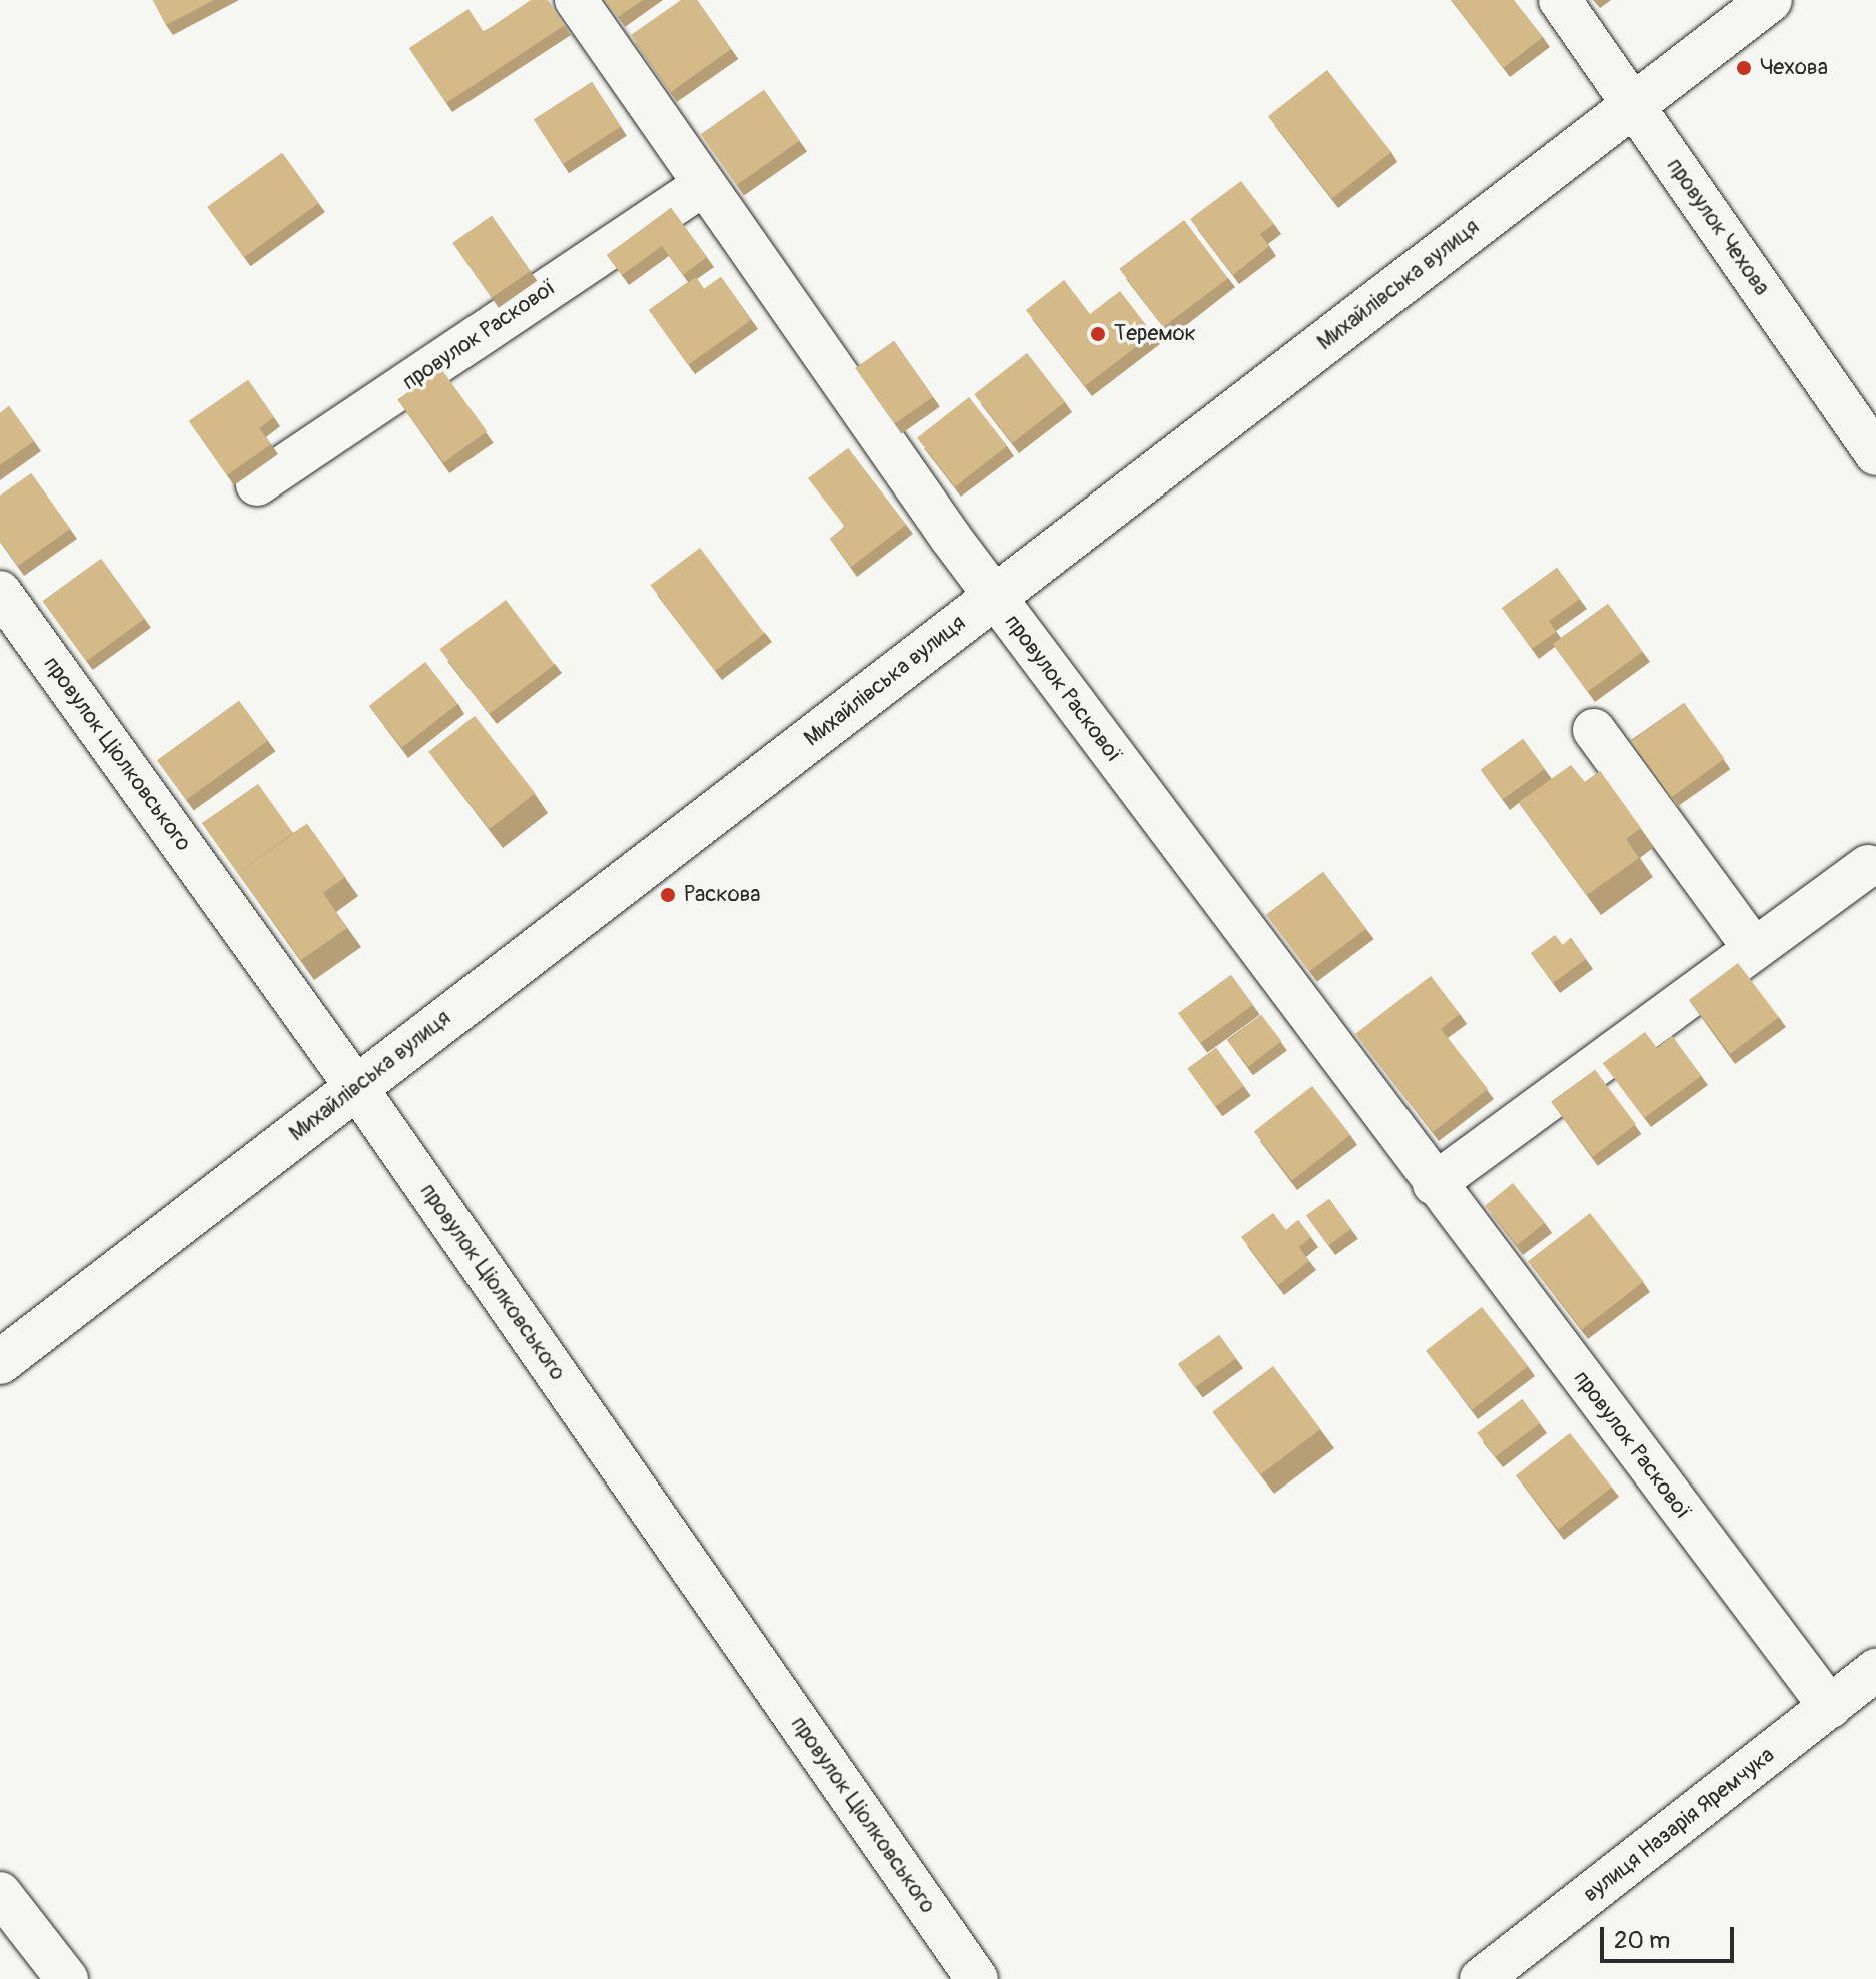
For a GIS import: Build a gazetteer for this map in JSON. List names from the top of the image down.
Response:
{
  "streets": {
    "main road": ["Михайлівська вулиця"],
    "street": [
      "провулок Чехова",
      "провулок Раскової",
      "провулок Ціолковського",
      "вулиця Назарія Яремчука"
    ]
  },
  "crossings": [
    ["провулок Чехова", "Михайлівська вулиця"],
    ["Михайлівська вулиця", "провулок Раскової"],
    ["Михайлівська вулиця", "провулок Ціолковського"],
    ["провулок Раскової", "вулиця Назарія Яремчука"]
  ],
  "places": ["Чехова", "Теремок", "Раскова"],
  "scale_bar": "20 m"
}
